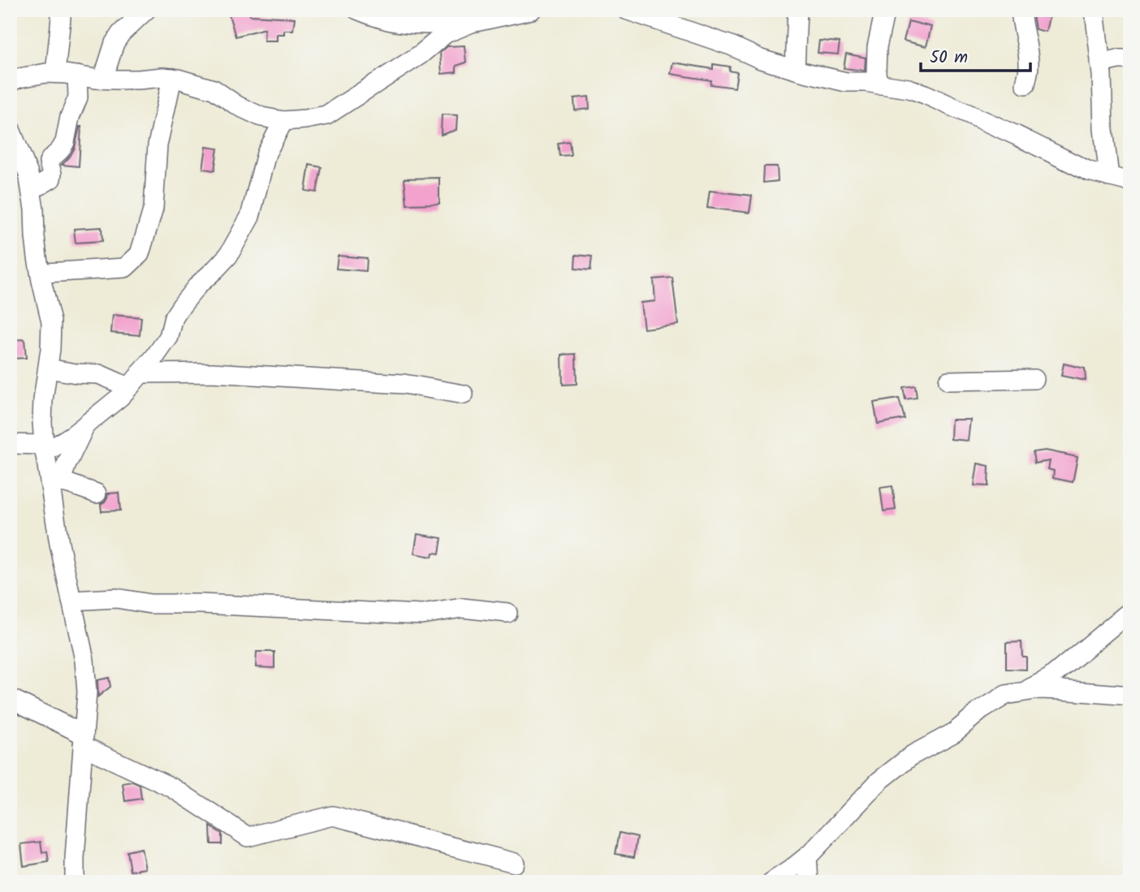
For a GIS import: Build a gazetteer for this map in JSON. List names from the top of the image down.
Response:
{
  "scale_bar": "50 m"
}
